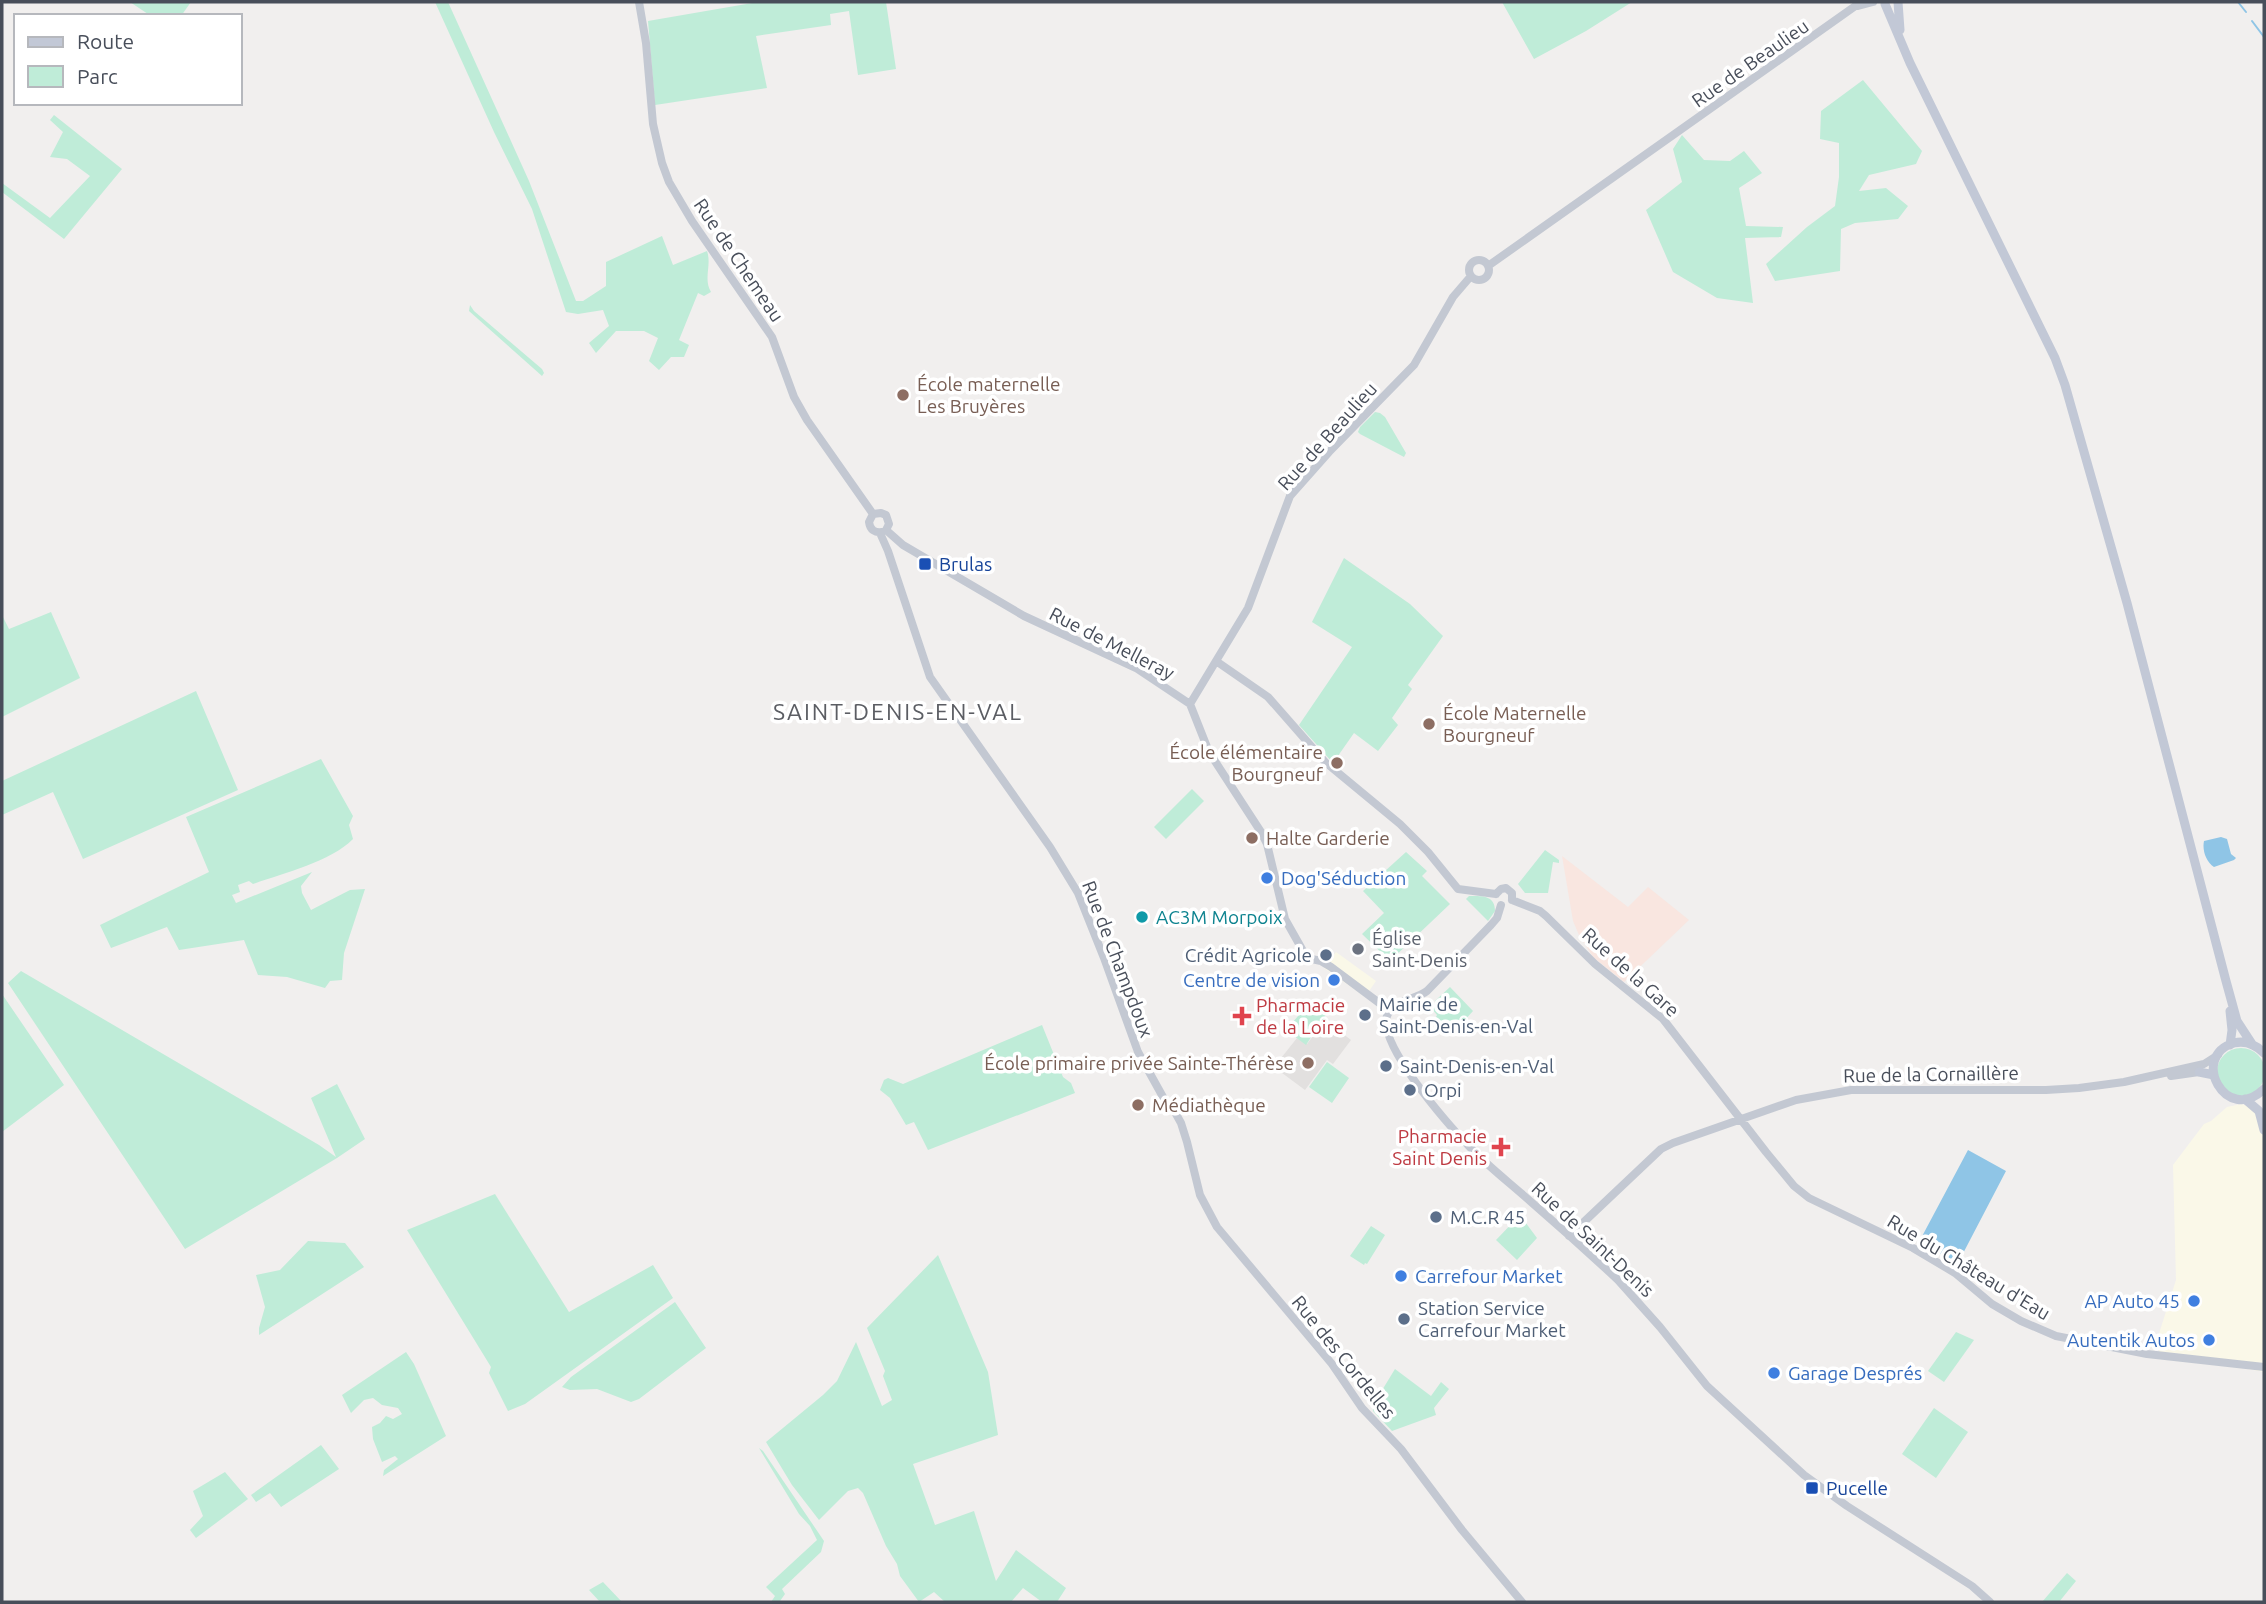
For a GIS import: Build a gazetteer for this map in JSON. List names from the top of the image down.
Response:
{
  "streets": {
    "main road": ["Rue de la Cornaillère"],
    "street": [
      "Rue de Beaulieu",
      "Rue de Chemeau",
      "Rue de Melleray",
      "Rue de Champdoux",
      "Rue de la Gare",
      "Rue de Saint-Denis",
      "Rue du Château d'Eau",
      "Rue des Cordelles"
    ]
  },
  "crossings": [
    ["Rue de Beaulieu", "Rue de Melleray"],
    ["Rue de Chemeau", "Rue de Melleray"],
    ["Rue de Chemeau", "Rue de Champdoux"],
    ["Rue de Melleray", "Rue de Champdoux"],
    ["Rue de Champdoux", "Rue des Cordelles"],
    ["Rue de la Gare", "Rue de la Cornaillère"],
    ["Rue de la Gare", "Rue du Château d'Eau"],
    ["Rue de la Cornaillère", "Rue de Saint-Denis"],
    ["Rue de la Cornaillère", "Rue du Château d'Eau"]
  ],
  "districts": ["SAINT-DENIS-EN-VAL"],
  "places": {
    "other": [
      "École maternelle Les Bruyères",
      "École Maternelle Bourgneuf",
      "École élémentaire Bourgneuf",
      "Halte Garderie",
      "Dog'Séduction",
      "AC3M Morpoix",
      "Église Saint-Denis",
      "Crédit Agricole",
      "Centre de vision",
      "Mairie de Saint-Denis-en-Val",
      "École primaire privée Sainte-Thérèse",
      "Saint-Denis-en-Val",
      "Orpi",
      "Médiathèque",
      "M.C.R 45",
      "Carrefour Market",
      "AP Auto 45",
      "Station Service Carrefour Market",
      "Autentik Autos",
      "Garage Després"
    ],
    "transit": ["Brulas", "Pucelle"],
    "health": ["Pharmacie de la Loire", "Pharmacie Saint Denis"]
  },
  "legend": ["Route", "Parc"]
}
